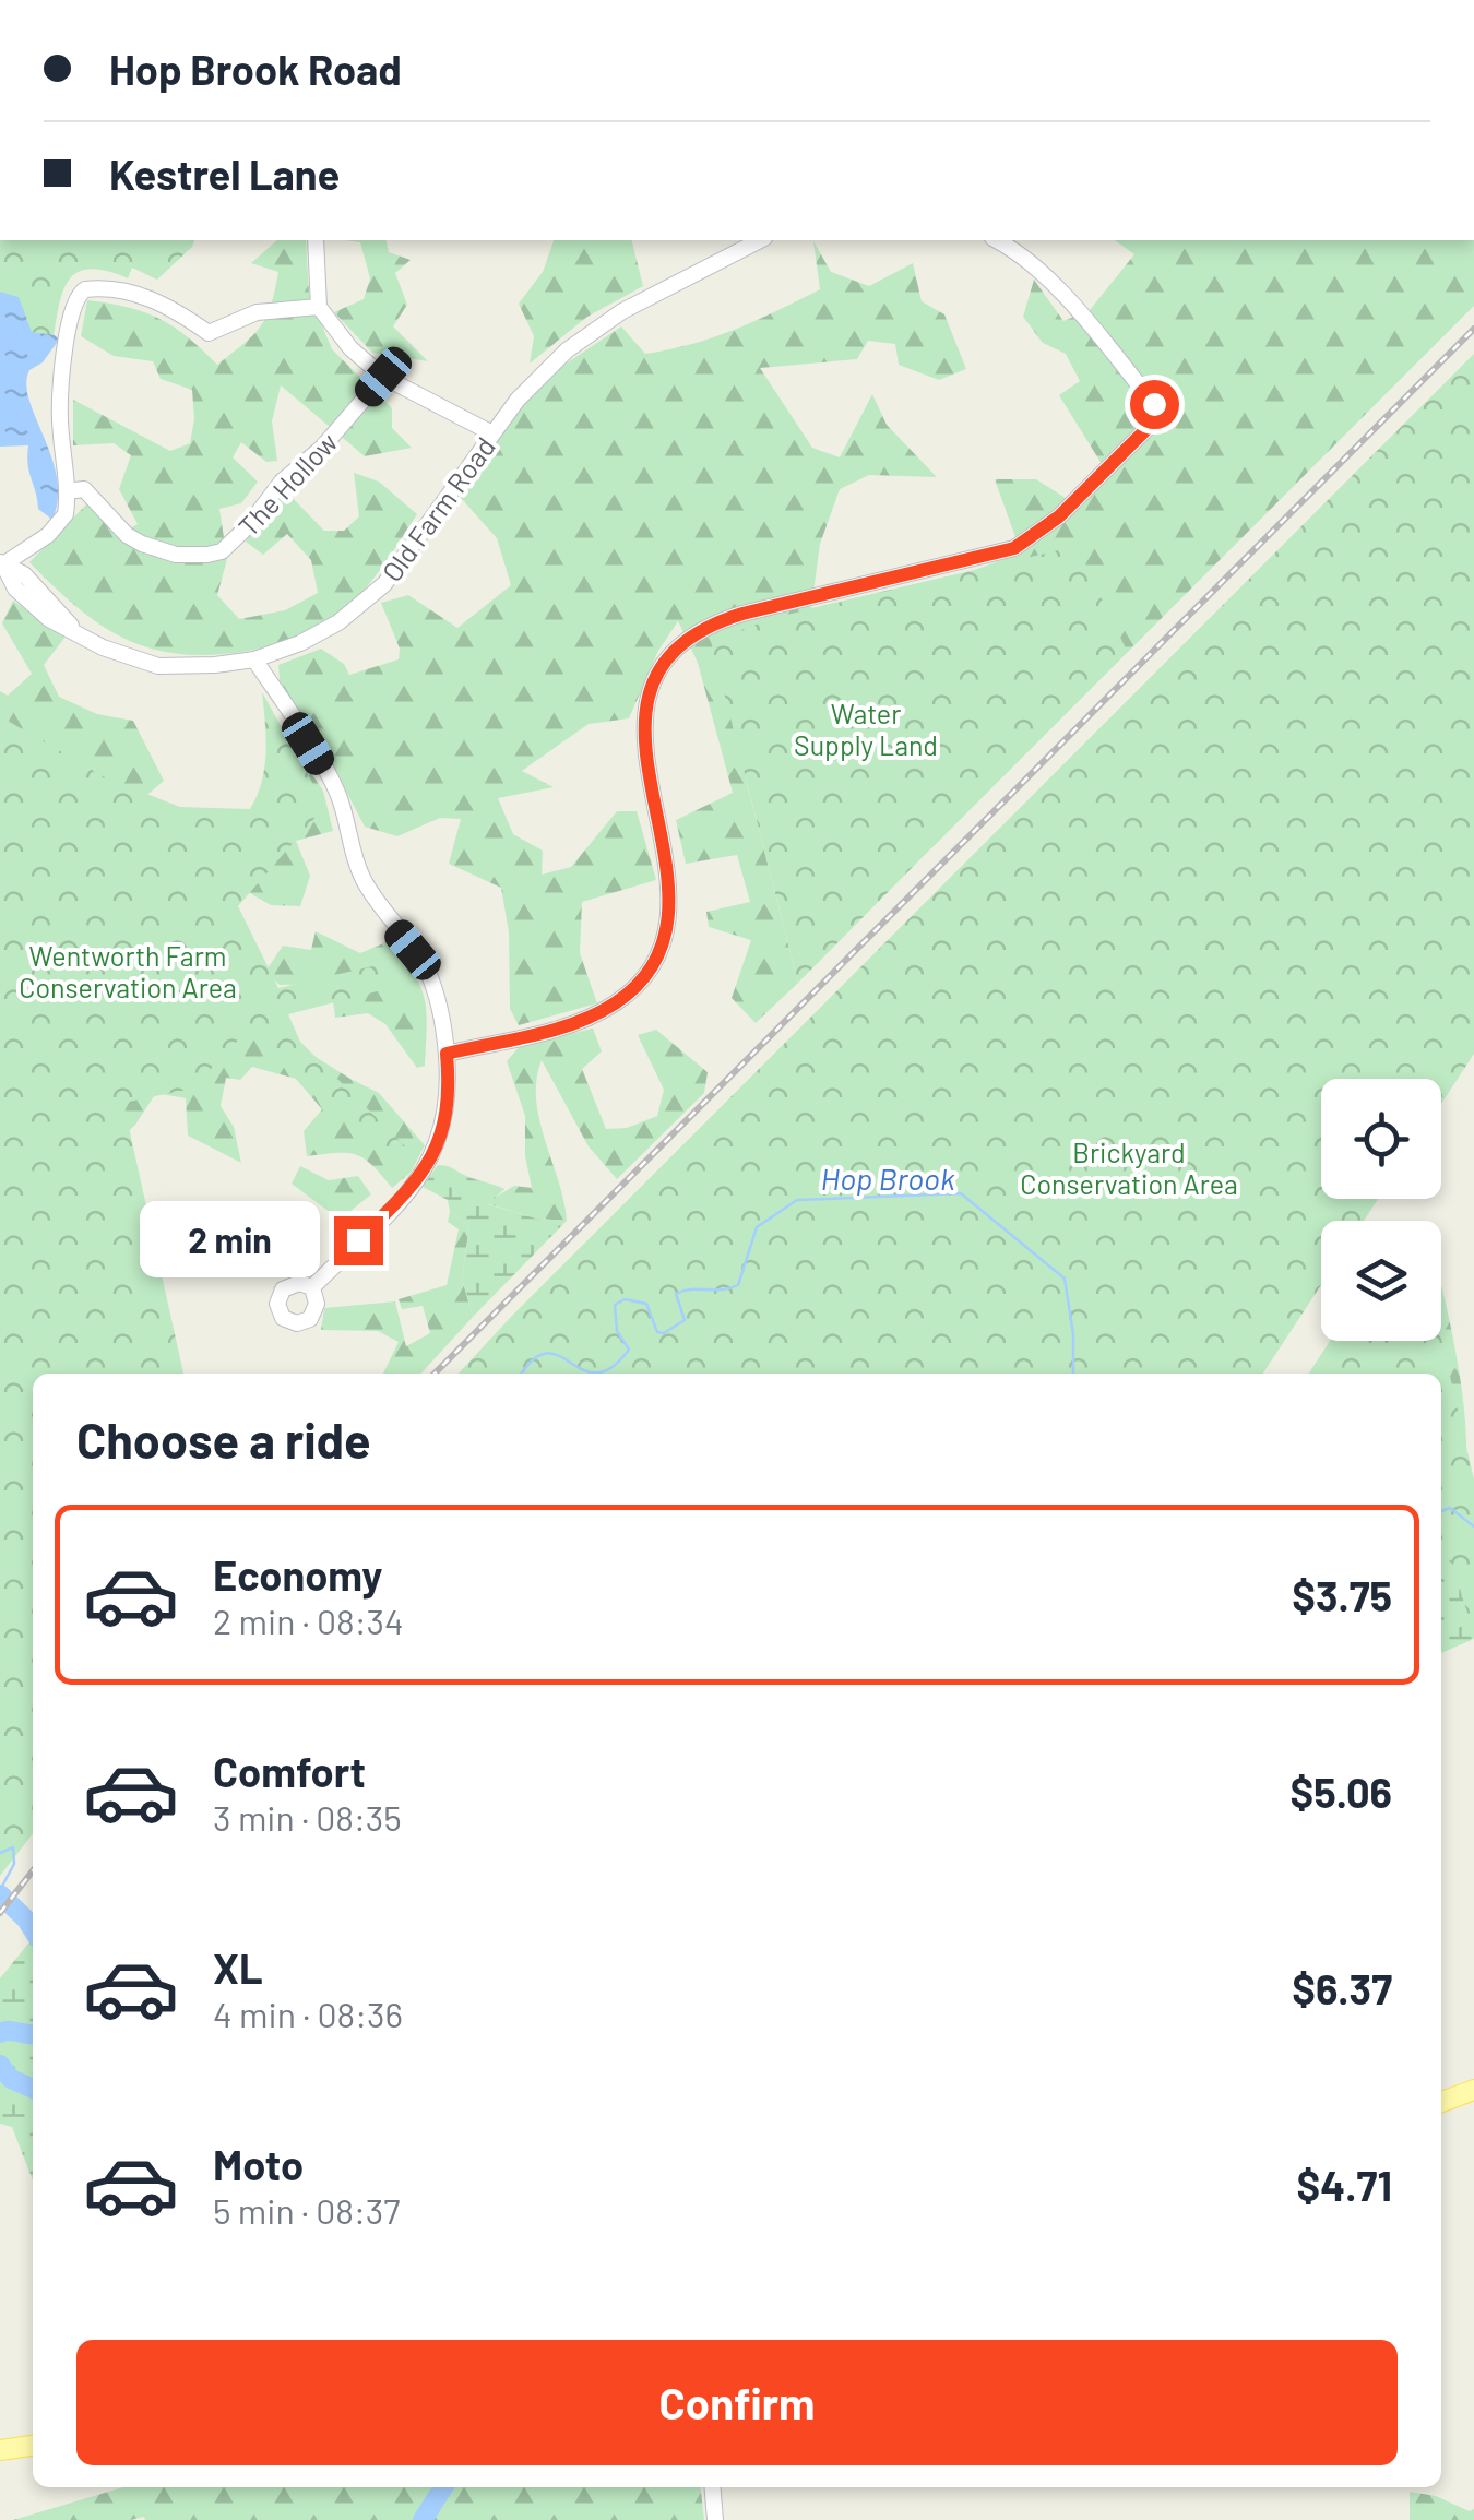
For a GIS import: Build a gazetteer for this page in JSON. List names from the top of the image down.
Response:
{
  "streets": {
    "street": ["The Hollow", "Old Farm Road"]
  },
  "water": ["Hop Brook"],
  "parks": ["Water Supply Land", "Wentworth Farm Conservation Area", "Brickyard Conservation Area"],
  "page": {
    "banner": ["Hop Brook Road", "Kestrel Lane"],
    "bubble": "2 min",
    "heading": "Choose a ride",
    "list": [
      {
        "name": "Economy",
        "note": "2 min · 08:34",
        "value": "$3.75"
      },
      {
        "name": "Comfort",
        "note": "3 min · 08:35",
        "value": "$5.06"
      },
      {
        "name": "XL",
        "note": "4 min · 08:36",
        "value": "$6.37"
      },
      {
        "name": "Moto",
        "note": "5 min · 08:37",
        "value": "$4.71"
      }
    ],
    "buttons": "Confirm"
  }
}
